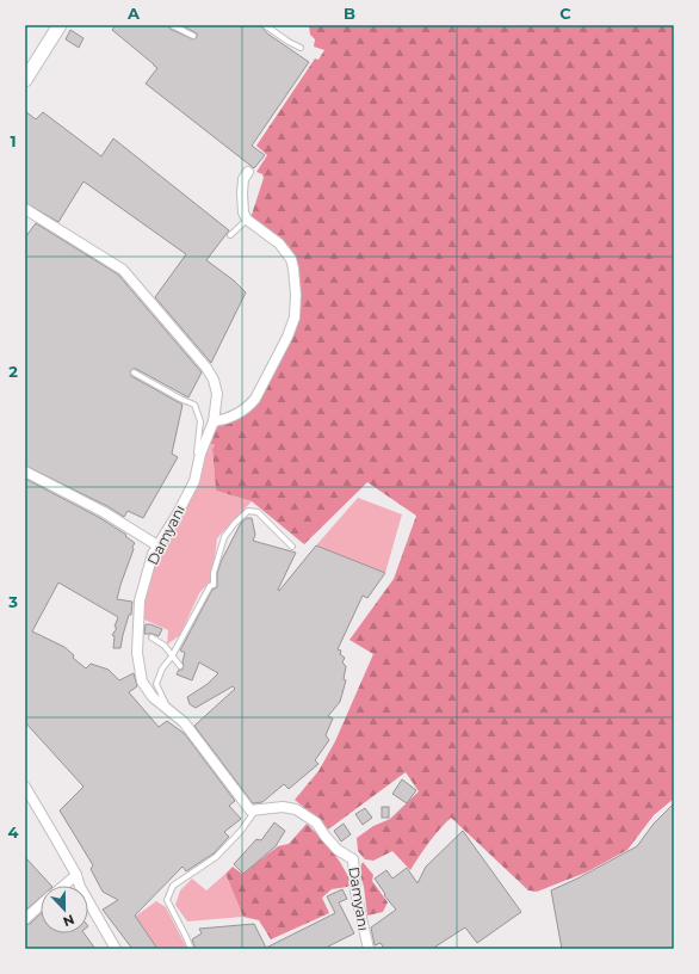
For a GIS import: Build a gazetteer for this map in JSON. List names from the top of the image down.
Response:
{
  "streets": {
    "street": ["Damyanı"]
  },
  "north": "bottom",
  "grid": {
    "columns": ["A", "B", "C"],
    "rows": [
      "1",
      "2",
      "3",
      "4"
    ]
  }
}
